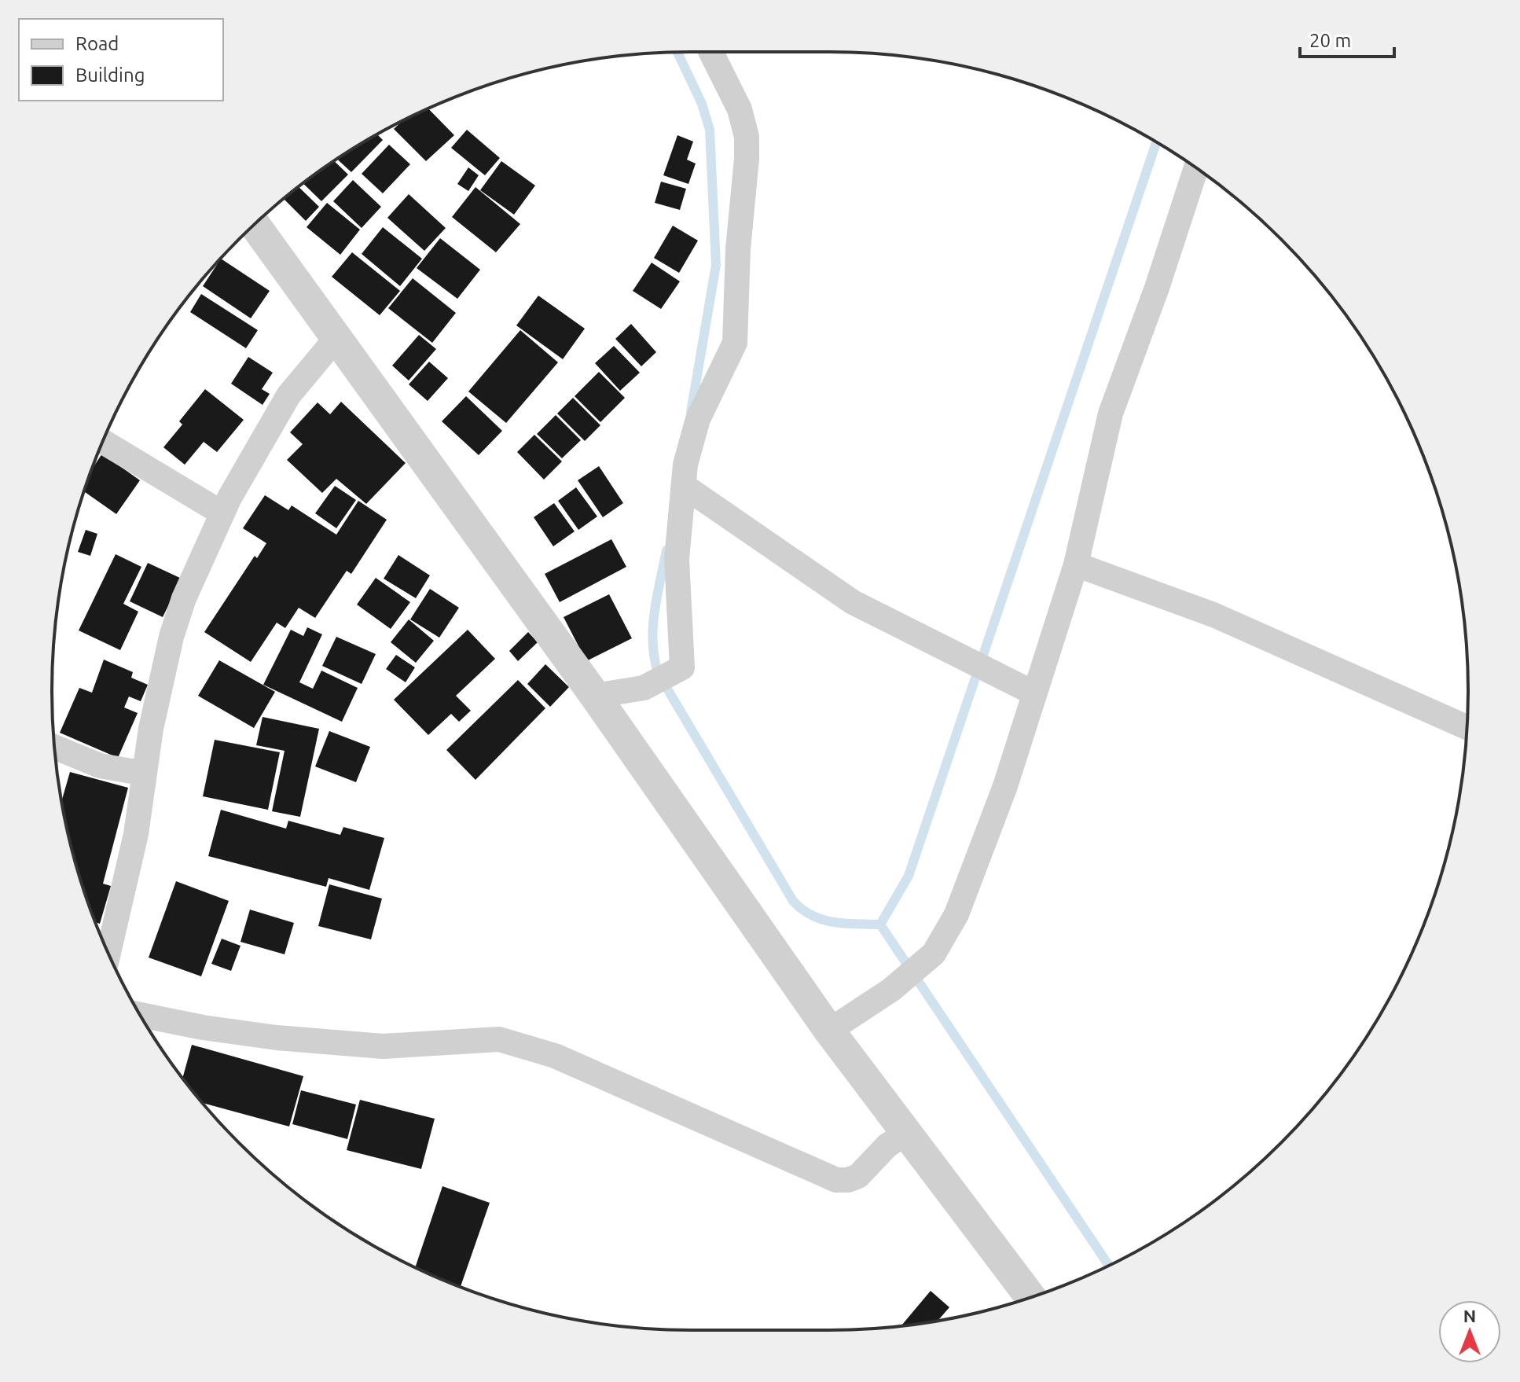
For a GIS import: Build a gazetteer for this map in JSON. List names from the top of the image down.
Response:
{
  "legend": ["Road", "Building"],
  "scale_bar": "20 m",
  "north": "top"
}
